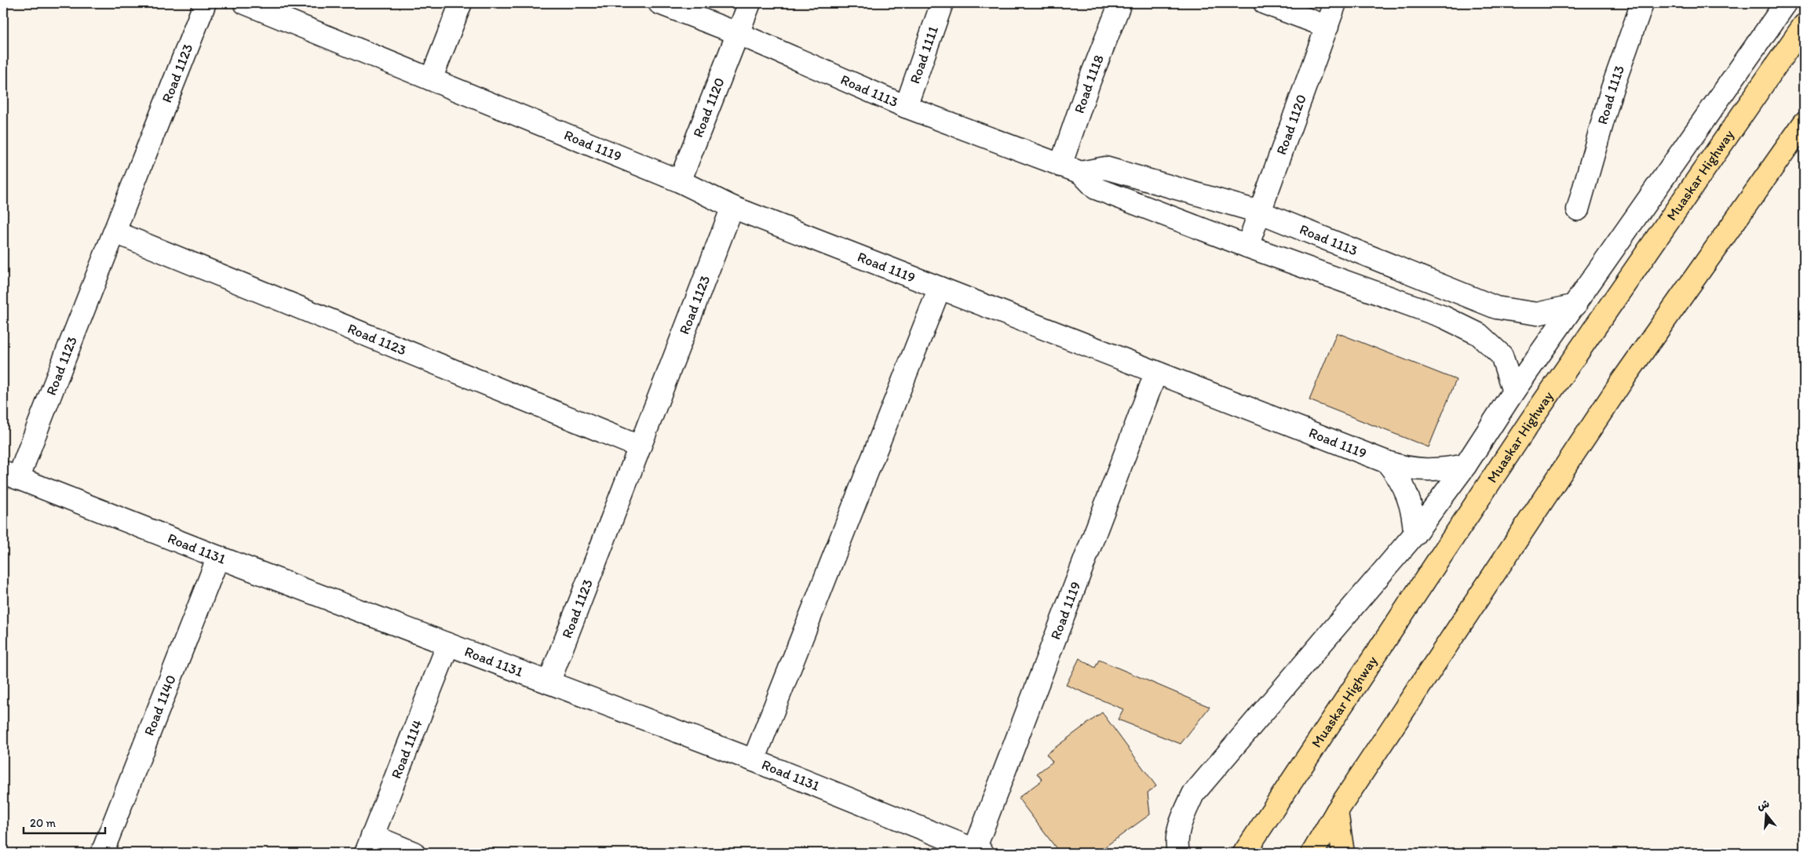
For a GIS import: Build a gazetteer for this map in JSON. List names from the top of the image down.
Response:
{
  "streets": {
    "main road": ["Muaskar Highway"],
    "street": [
      "Road 1111",
      "Road 1123",
      "Road 1118",
      "Road 1113",
      "Road 1120",
      "Road 1119",
      "Road 1131",
      "Road 1140",
      "Road 1114"
    ]
  },
  "crossings": [
    ["Road 1111", "Road 1113"],
    ["Road 1123", "Road 1119"],
    ["Road 1123", "Road 1131"],
    ["Road 1118", "Road 1113"],
    ["Road 1113", "Road 1120"],
    ["Road 1120", "Road 1119"],
    ["Road 1119", "Road 1131"],
    ["Road 1131", "Road 1140"],
    ["Road 1131", "Road 1114"]
  ],
  "scale_bar": "20 m",
  "north": "top"
}
